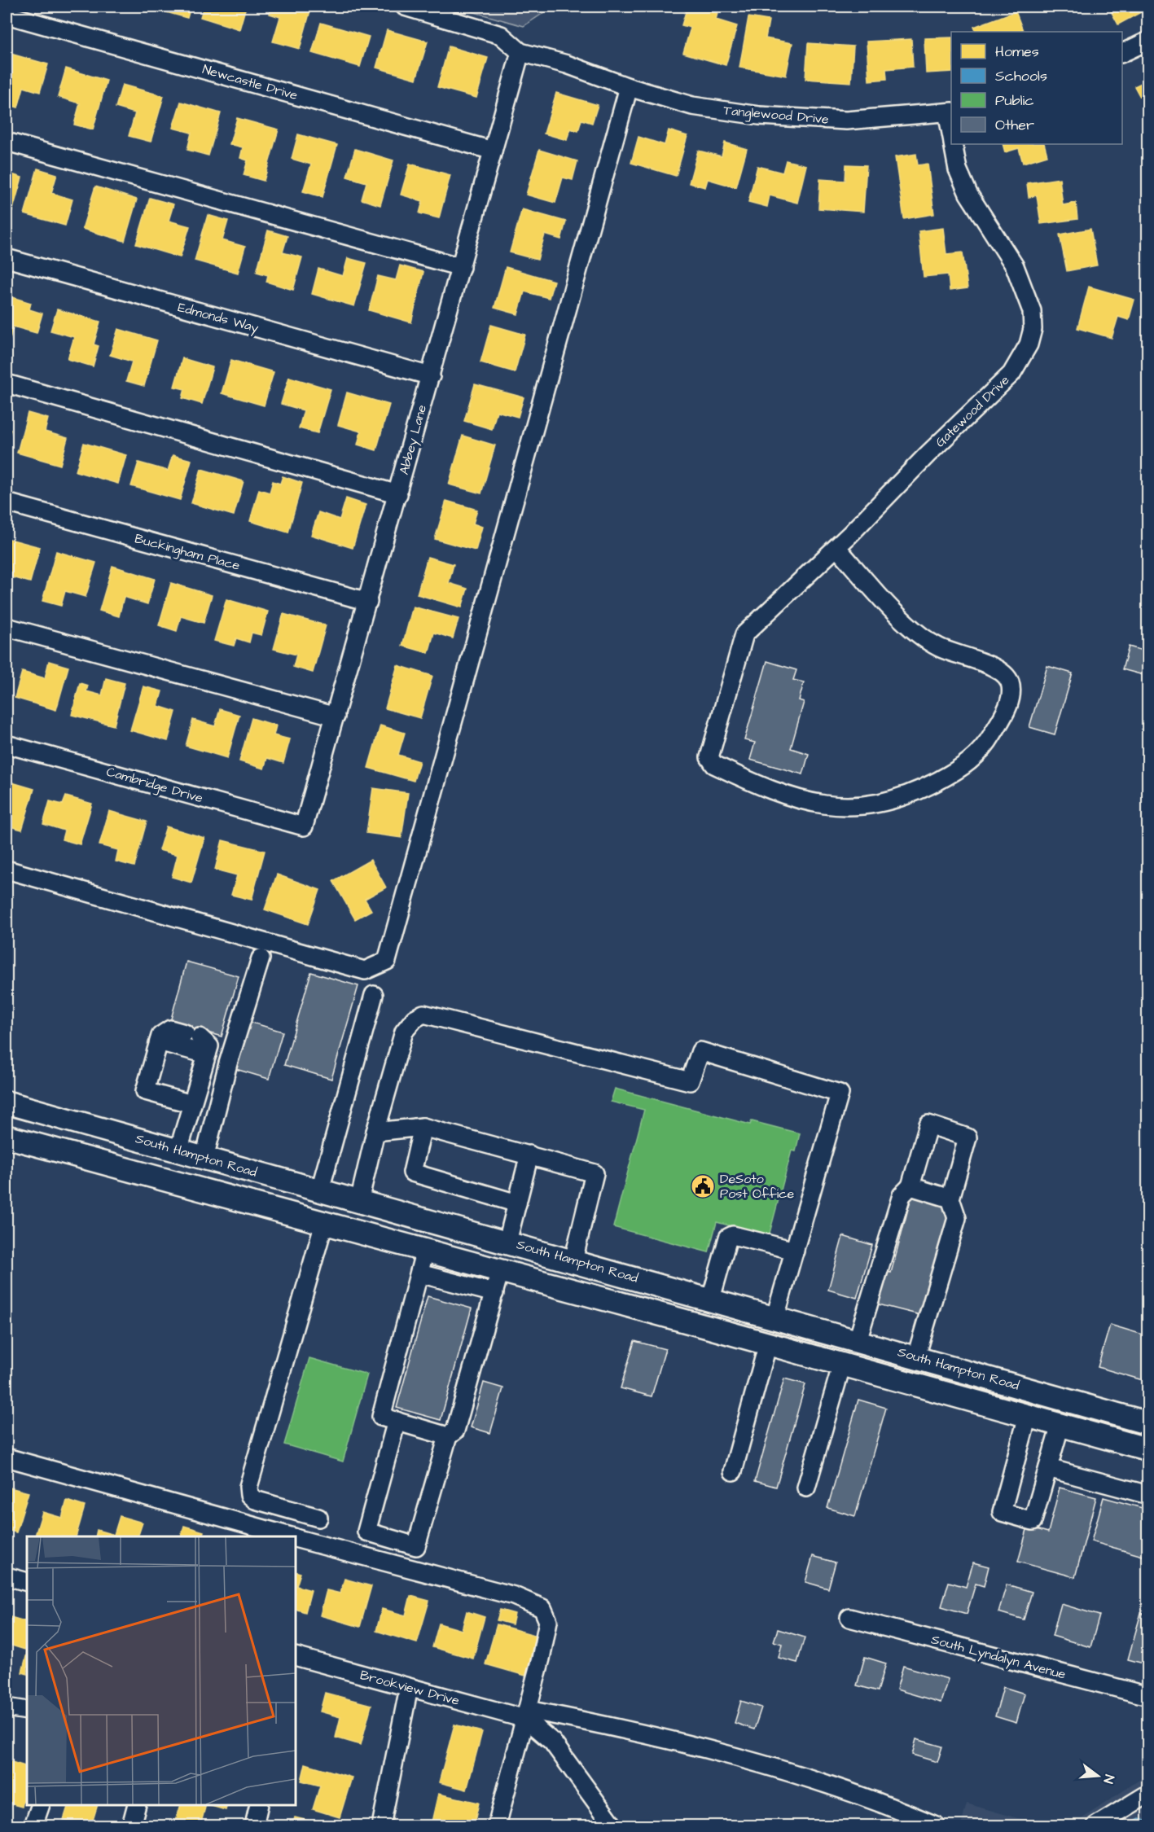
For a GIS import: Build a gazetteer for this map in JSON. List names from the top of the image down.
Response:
{
  "streets": {
    "main road": ["South Hampton Road"],
    "street": [
      "Newcastle Drive",
      "Tanglewood Drive",
      "Edmonds Way",
      "Gatewood Drive",
      "Abbey Lane",
      "Buckingham Place",
      "Cambridge Drive",
      "South Lyndalyn Avenue",
      "Brookview Drive"
    ]
  },
  "crossings": [
    ["Newcastle Drive", "Abbey Lane"],
    ["Tanglewood Drive", "Gatewood Drive"],
    ["Tanglewood Drive", "Abbey Lane"],
    ["Edmonds Way", "Abbey Lane"],
    ["Abbey Lane", "Buckingham Place"],
    ["Abbey Lane", "Cambridge Drive"]
  ],
  "places": {
    "public building": ["DeSoto Post Office"]
  },
  "legend": [
    "Homes",
    "Schools",
    "Public",
    "Other"
  ],
  "north": "right"
}
